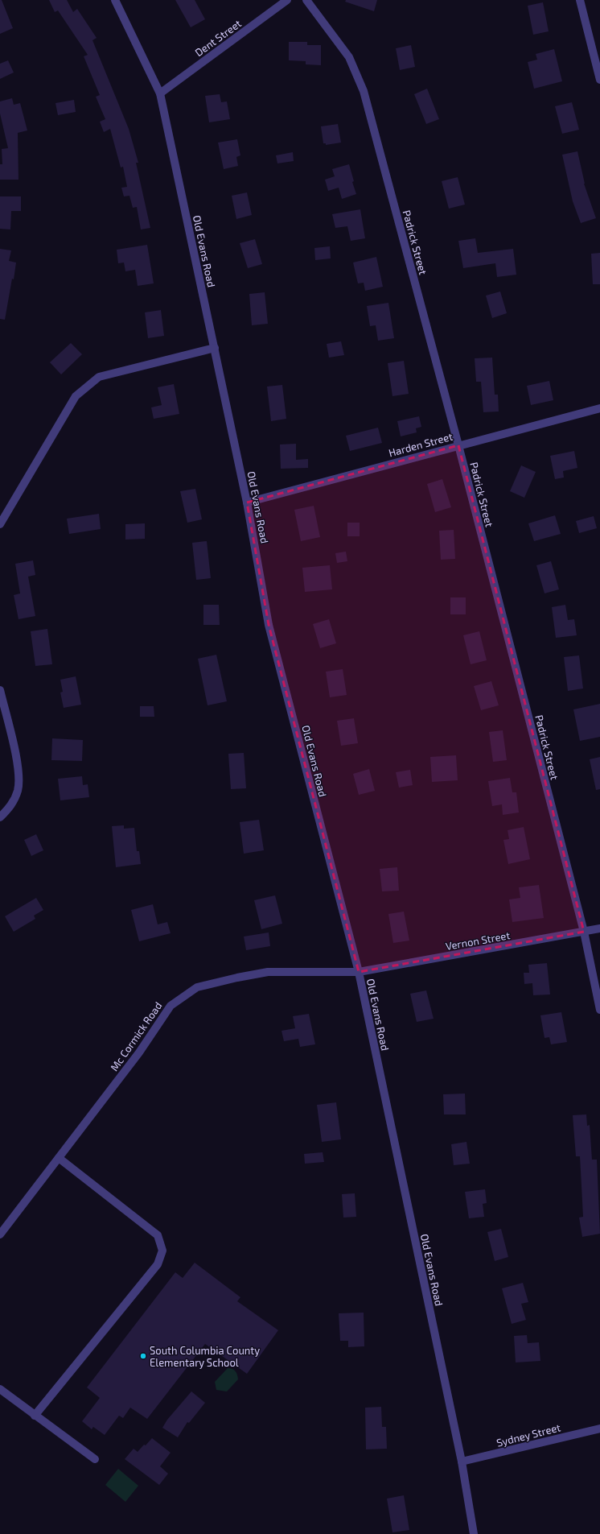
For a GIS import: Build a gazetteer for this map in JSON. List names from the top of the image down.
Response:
{
  "streets": {
    "street": [
      "Dent Street",
      "Padrick Street",
      "Old Evans Road",
      "Harden Street",
      "Vernon Street",
      "Mc Cormick Road",
      "Sydney Street"
    ]
  },
  "crossings": [
    ["Dent Street", "Old Evans Road"],
    ["Padrick Street", "Harden Street"],
    ["Padrick Street", "Vernon Street"],
    ["Old Evans Road", "Harden Street"],
    ["Old Evans Road", "Vernon Street"],
    ["Old Evans Road", "Mc Cormick Road"],
    ["Old Evans Road", "Sydney Street"],
    ["Vernon Street", "Mc Cormick Road"]
  ],
  "places": ["South Columbia County Elementary School"]
}
